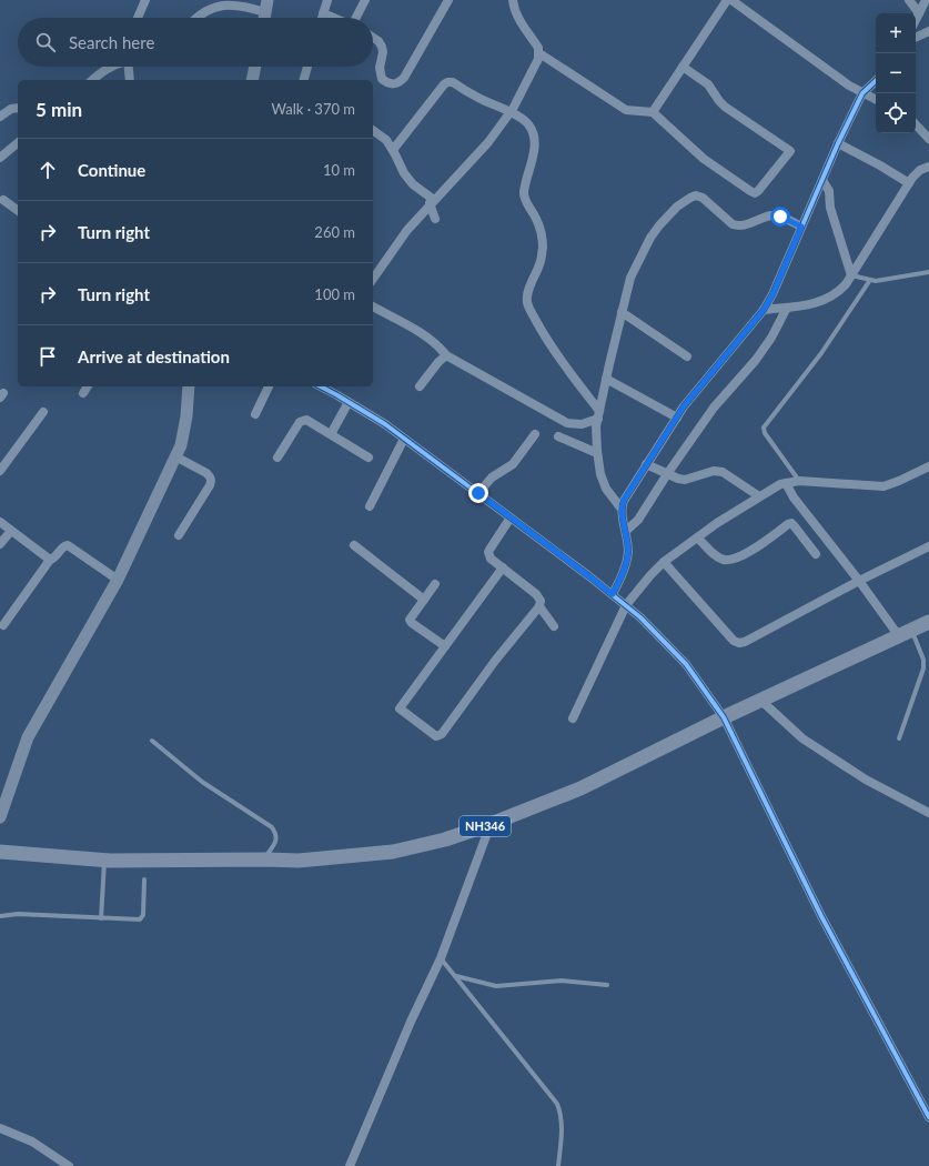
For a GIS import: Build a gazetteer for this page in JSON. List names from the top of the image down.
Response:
{
  "streets": {
    "highway": ["NH346"]
  },
  "page": {
    "map_buttons": ["+", "−"],
    "search": "Search here",
    "heading": ["5 min", "Walk · 370 m"],
    "list": [
      ["Continue", "10 m"],
      ["Turn right", "260 m"],
      ["Turn right", "100 m"],
      "Arrive at destination"
    ]
  }
}
